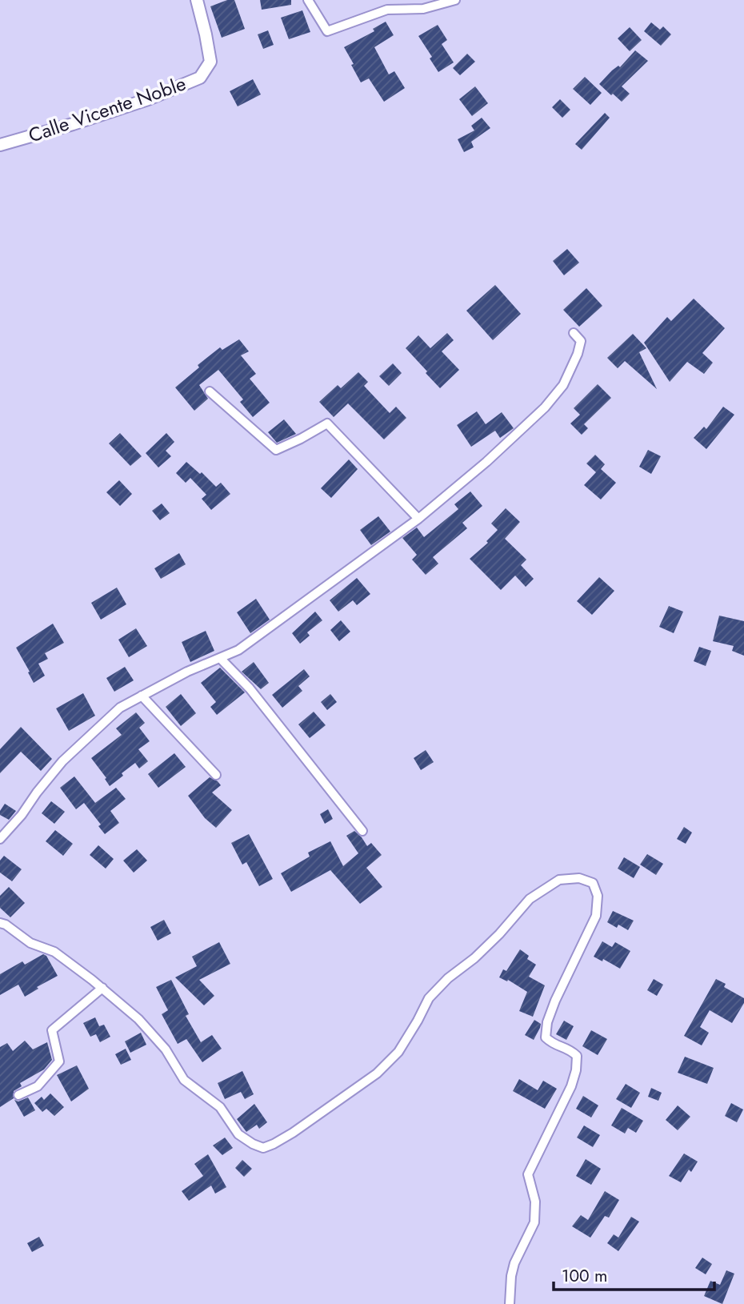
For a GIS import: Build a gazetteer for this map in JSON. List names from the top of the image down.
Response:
{
  "streets": {
    "street": ["Calle Vicente Noble"]
  },
  "scale_bar": "100 m"
}
